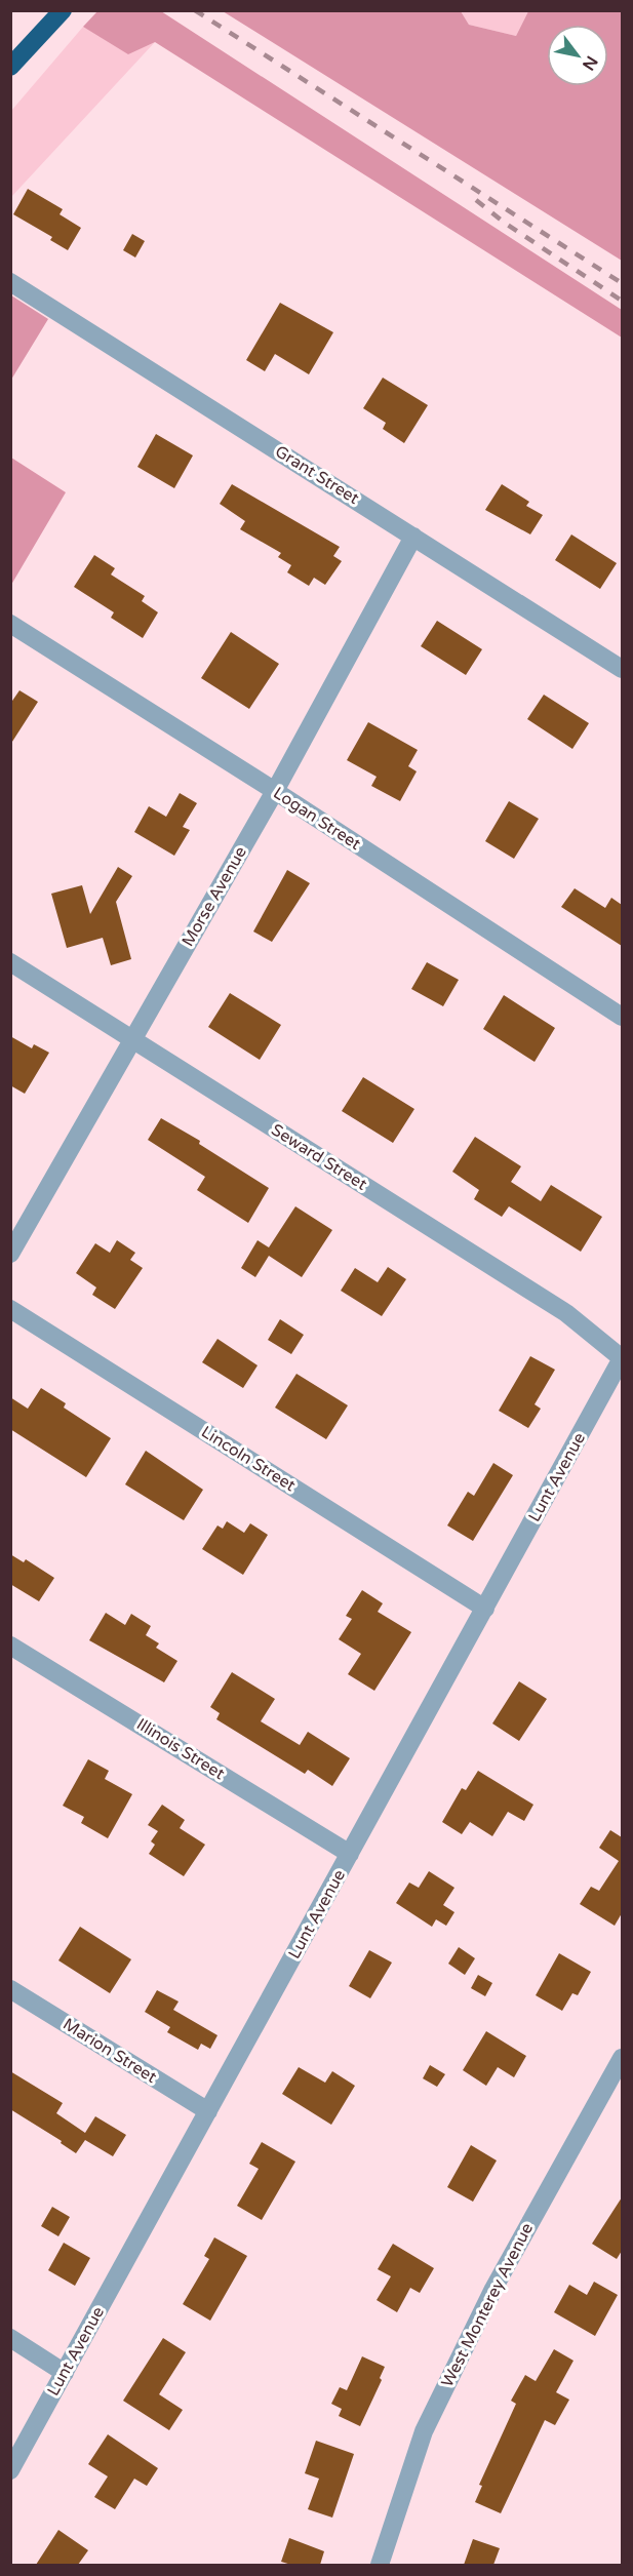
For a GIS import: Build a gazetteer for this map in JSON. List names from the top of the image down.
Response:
{
  "streets": {
    "street": [
      "Grant Street",
      "Logan Street",
      "Morse Avenue",
      "Seward Street",
      "Lincoln Street",
      "Lunt Avenue",
      "Illinois Street",
      "Marion Street",
      "West Monterey Avenue"
    ]
  },
  "crossings": [
    ["Grant Street", "Morse Avenue"],
    ["Logan Street", "Morse Avenue"],
    ["Morse Avenue", "Seward Street"],
    ["Seward Street", "Lunt Avenue"],
    ["Lincoln Street", "Lunt Avenue"],
    ["Lunt Avenue", "Illinois Street"],
    ["Lunt Avenue", "Marion Street"]
  ],
  "north": "bottom right"
}
